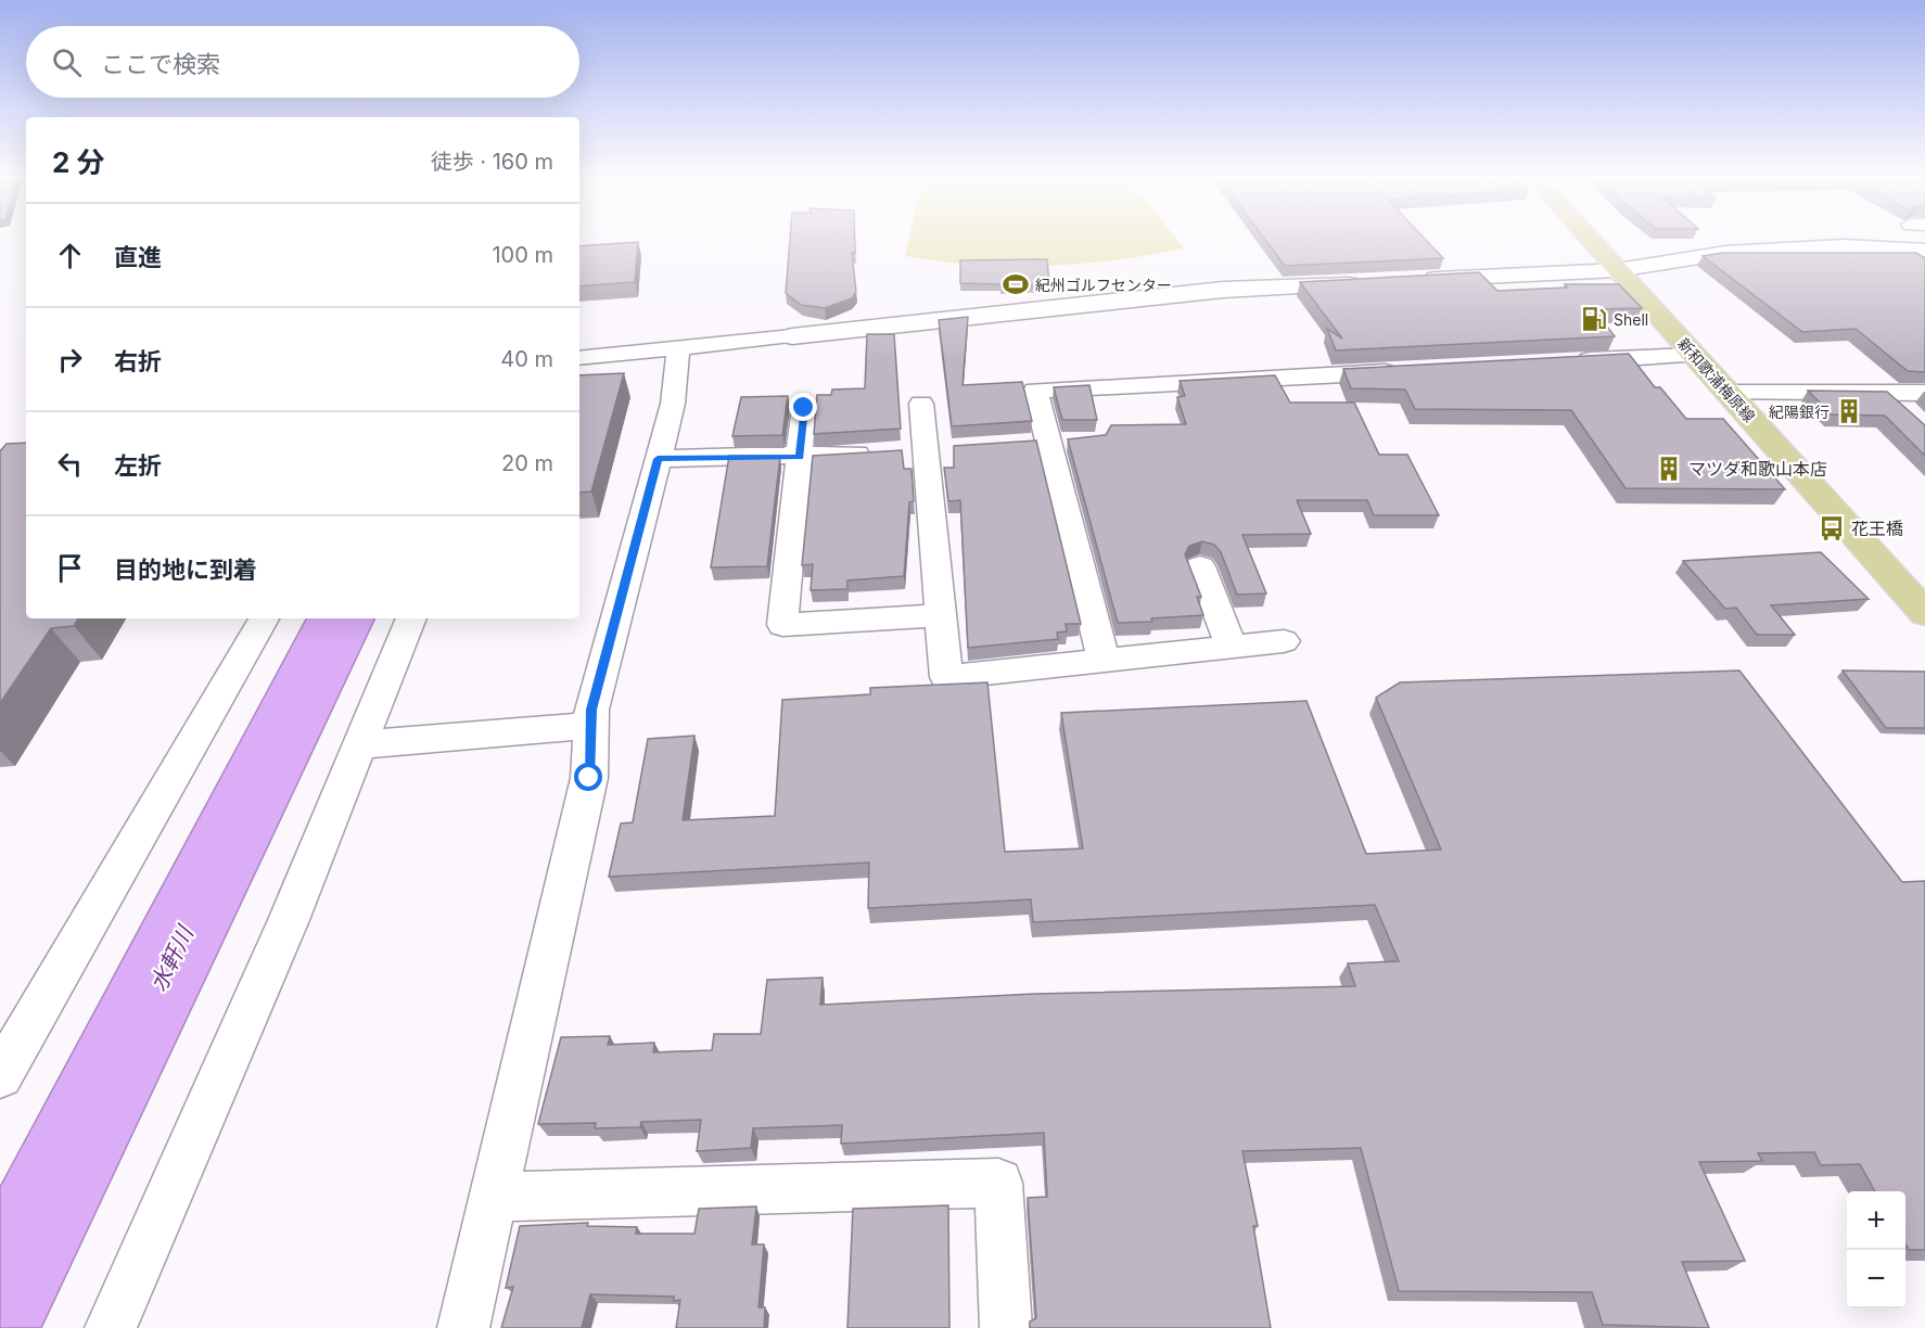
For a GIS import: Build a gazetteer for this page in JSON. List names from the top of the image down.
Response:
{
  "streets": {
    "main road": ["新和歌浦梅原線"]
  },
  "water": ["水軒川"],
  "places": {
    "sports": ["紀州ゴルフセンター"],
    "fuel station": ["Shell"],
    "building": ["紀陽銀行", "マツダ和歌山本店"],
    "bus stop": ["花王橋"]
  },
  "page": {
    "search": "ここで検索",
    "heading": ["2 分", "徒歩 · 160 m"],
    "list": [
      ["直進", "100 m"],
      ["右折", "40 m"],
      ["左折", "20 m"],
      "目的地に到着"
    ],
    "map_buttons": ["+", "−"]
  }
}
